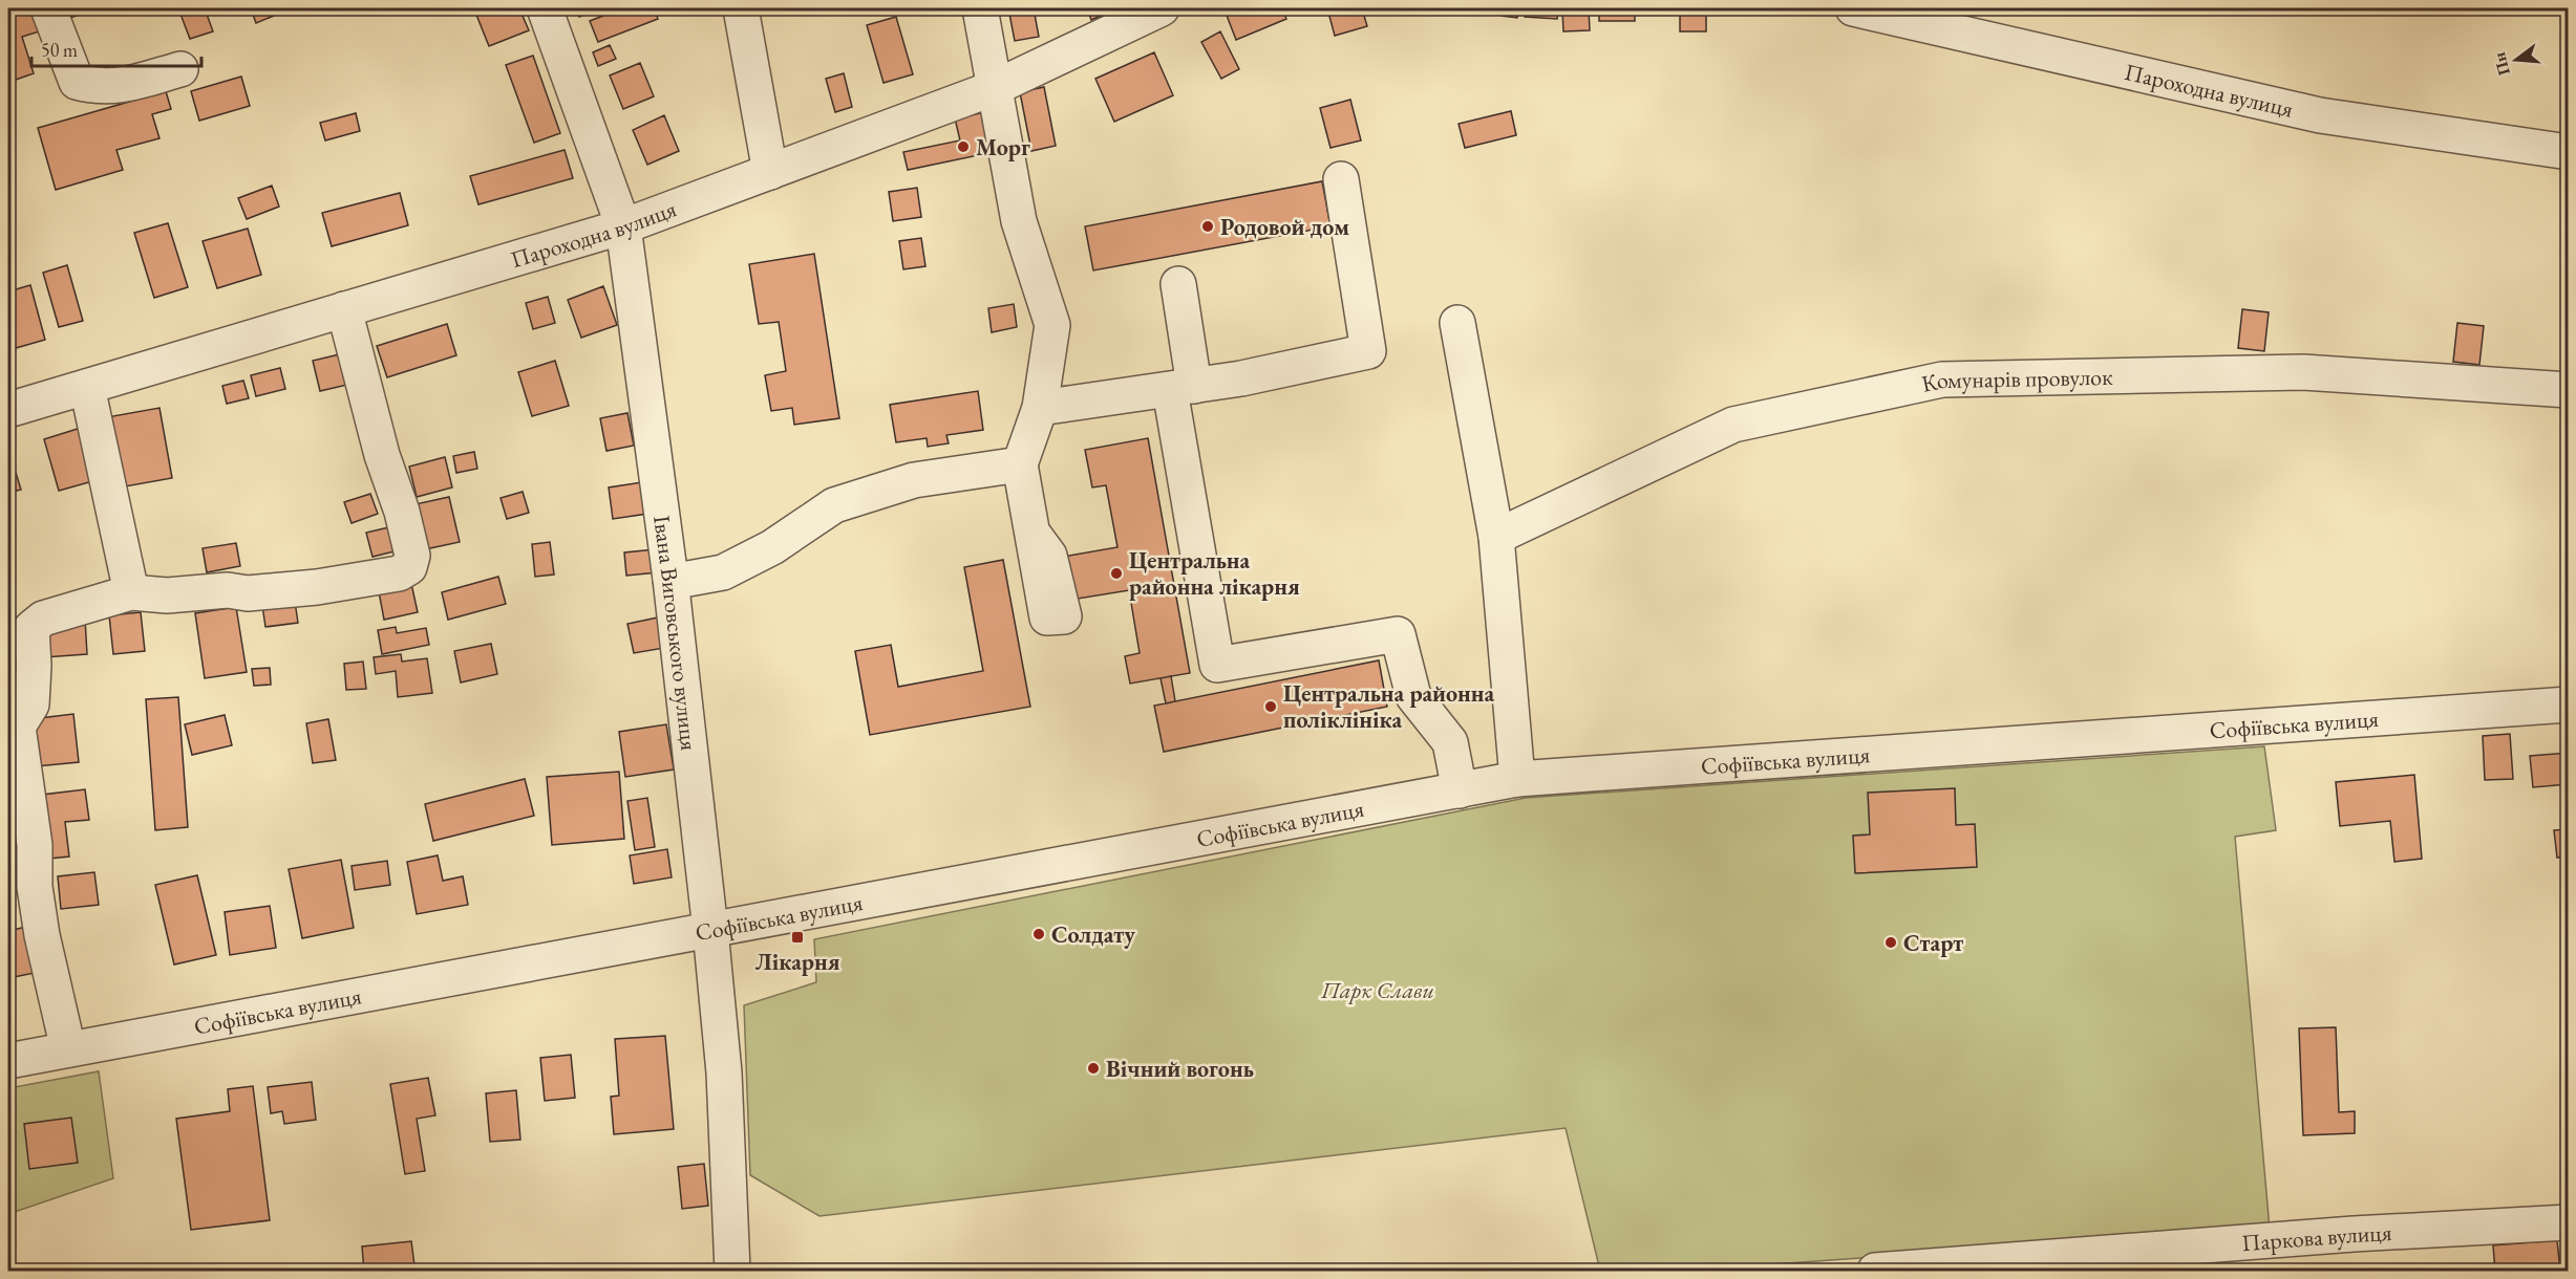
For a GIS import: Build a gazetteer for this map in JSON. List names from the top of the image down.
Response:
{
  "streets": {
    "street": [
      "Пароходна вулиця",
      "Комунарів провулок",
      "Івана Виговського вулиця",
      "Софіївська вулиця",
      "Паркова вулиця"
    ]
  },
  "crossings": [
    ["Пароходна вулиця", "Івана Виговського вулиця"],
    ["Івана Виговського вулиця", "Софіївська вулиця"]
  ],
  "parks": ["Парк Слави"],
  "places": {
    "other": [
      "Морг",
      "Родовой дом",
      "Центральна районна лікарня",
      "Центральна районна поліклініка",
      "Солдату",
      "Старт",
      "Вічний вогонь"
    ],
    "transit": ["Лікарня"]
  },
  "scale_bar": "50 m",
  "north": "left"
}
